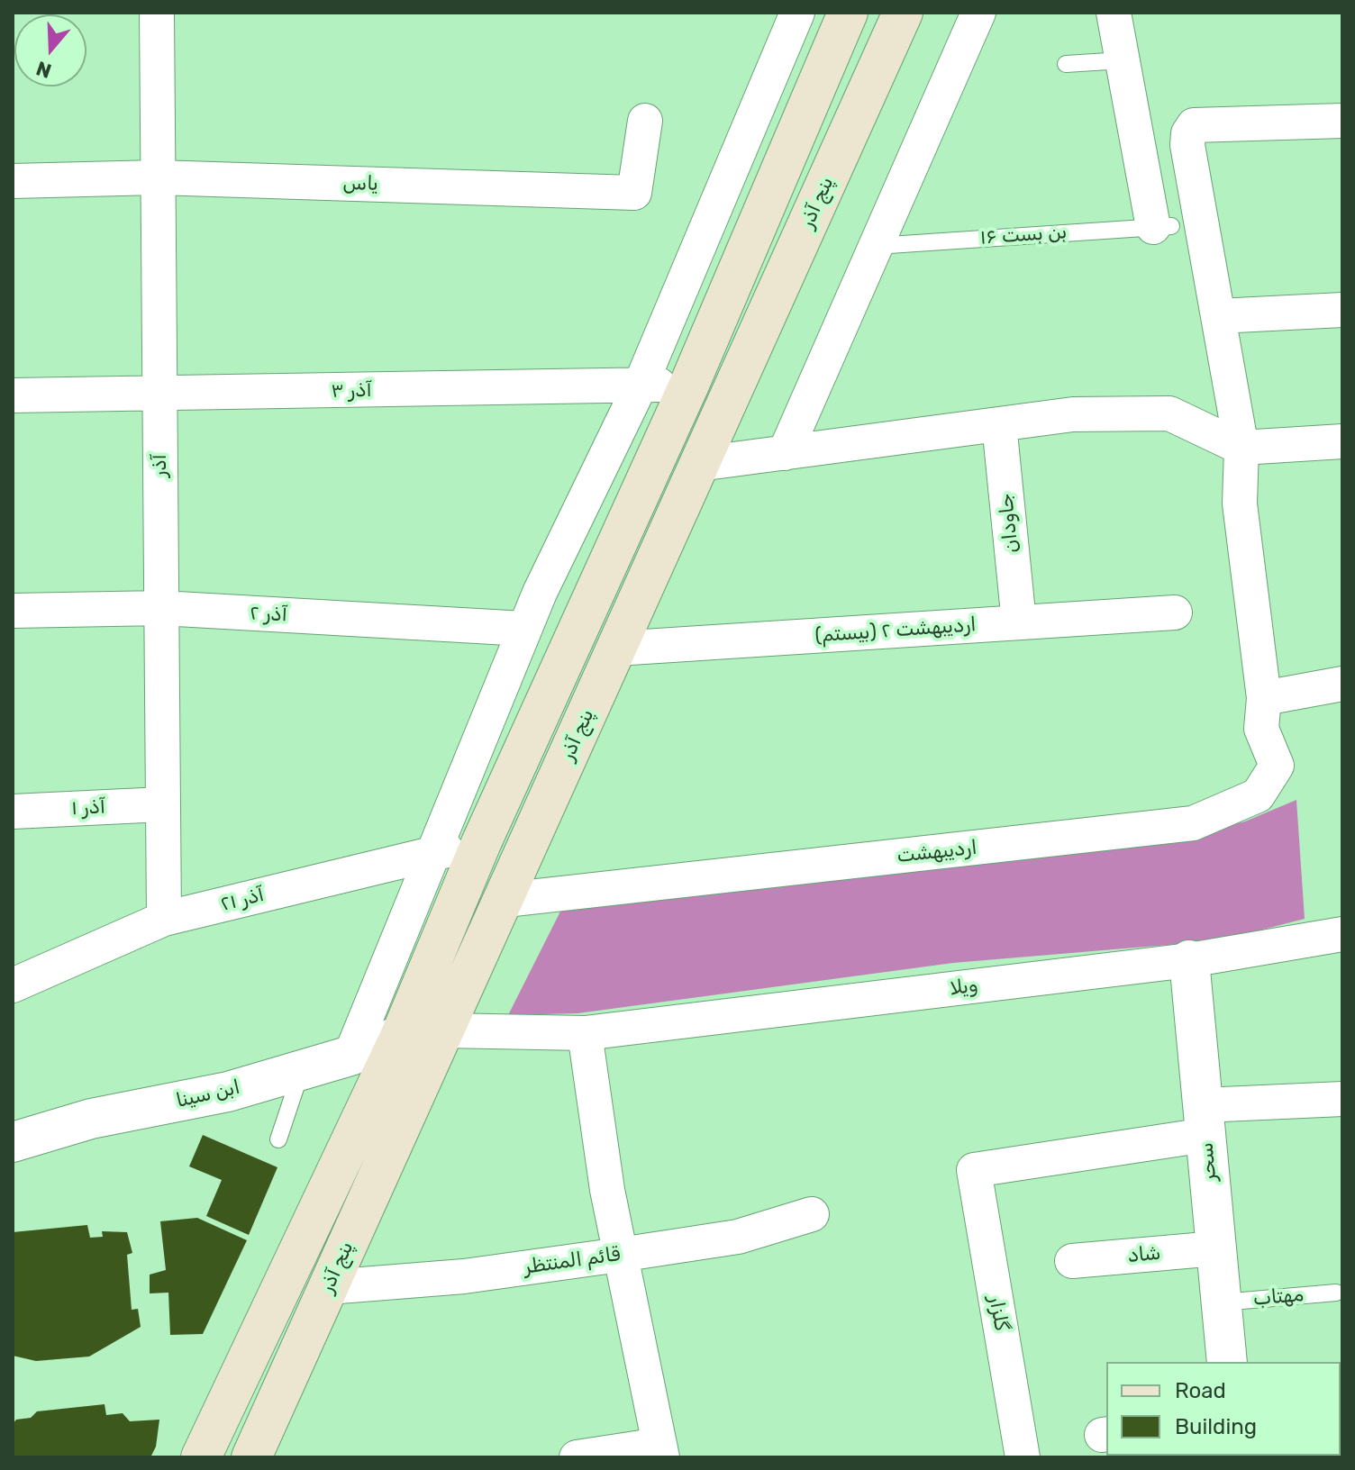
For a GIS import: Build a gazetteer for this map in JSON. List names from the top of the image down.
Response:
{
  "streets": {
    "main road": ["پنج آذر"],
    "street": [
      "یاس",
      "آذر ۳",
      "آذر",
      "جاودان",
      "آذر ۲",
      "اردیبهشت ۲ (بیستم)",
      "آذر ۱",
      "اردیبهشت",
      "آذر ۲۱",
      "ویلا",
      "ابن سینا",
      "سحر",
      "شاد",
      "قائم المنتظر",
      "گلزار"
    ],
    "lane": ["بن بست ۱۶", "مهتاب"]
  },
  "crossings": [
    ["یاس", "آذر"],
    ["پنج آذر", "آذر ۳"],
    ["پنج آذر", "اردیبهشت ۲ (بیستم)"],
    ["پنج آذر", "اردیبهشت"],
    ["پنج آذر", "آذر ۲۱"],
    ["پنج آذر", "ویلا"],
    ["پنج آذر", "ابن سینا"],
    ["پنج آذر", "قائم المنتظر"],
    ["آذر ۳", "آذر"],
    ["آذر", "آذر ۲"],
    ["آذر", "آذر ۱"],
    ["آذر", "آذر ۲۱"],
    ["جاودان", "اردیبهشت ۲ (بیستم)"],
    ["ویلا", "سحر"],
    ["سحر", "شاد"],
    ["سحر", "مهتاب"],
    ["سحر", "گلزار"]
  ],
  "legend": ["Road", "Building"],
  "north": "bottom"
}
